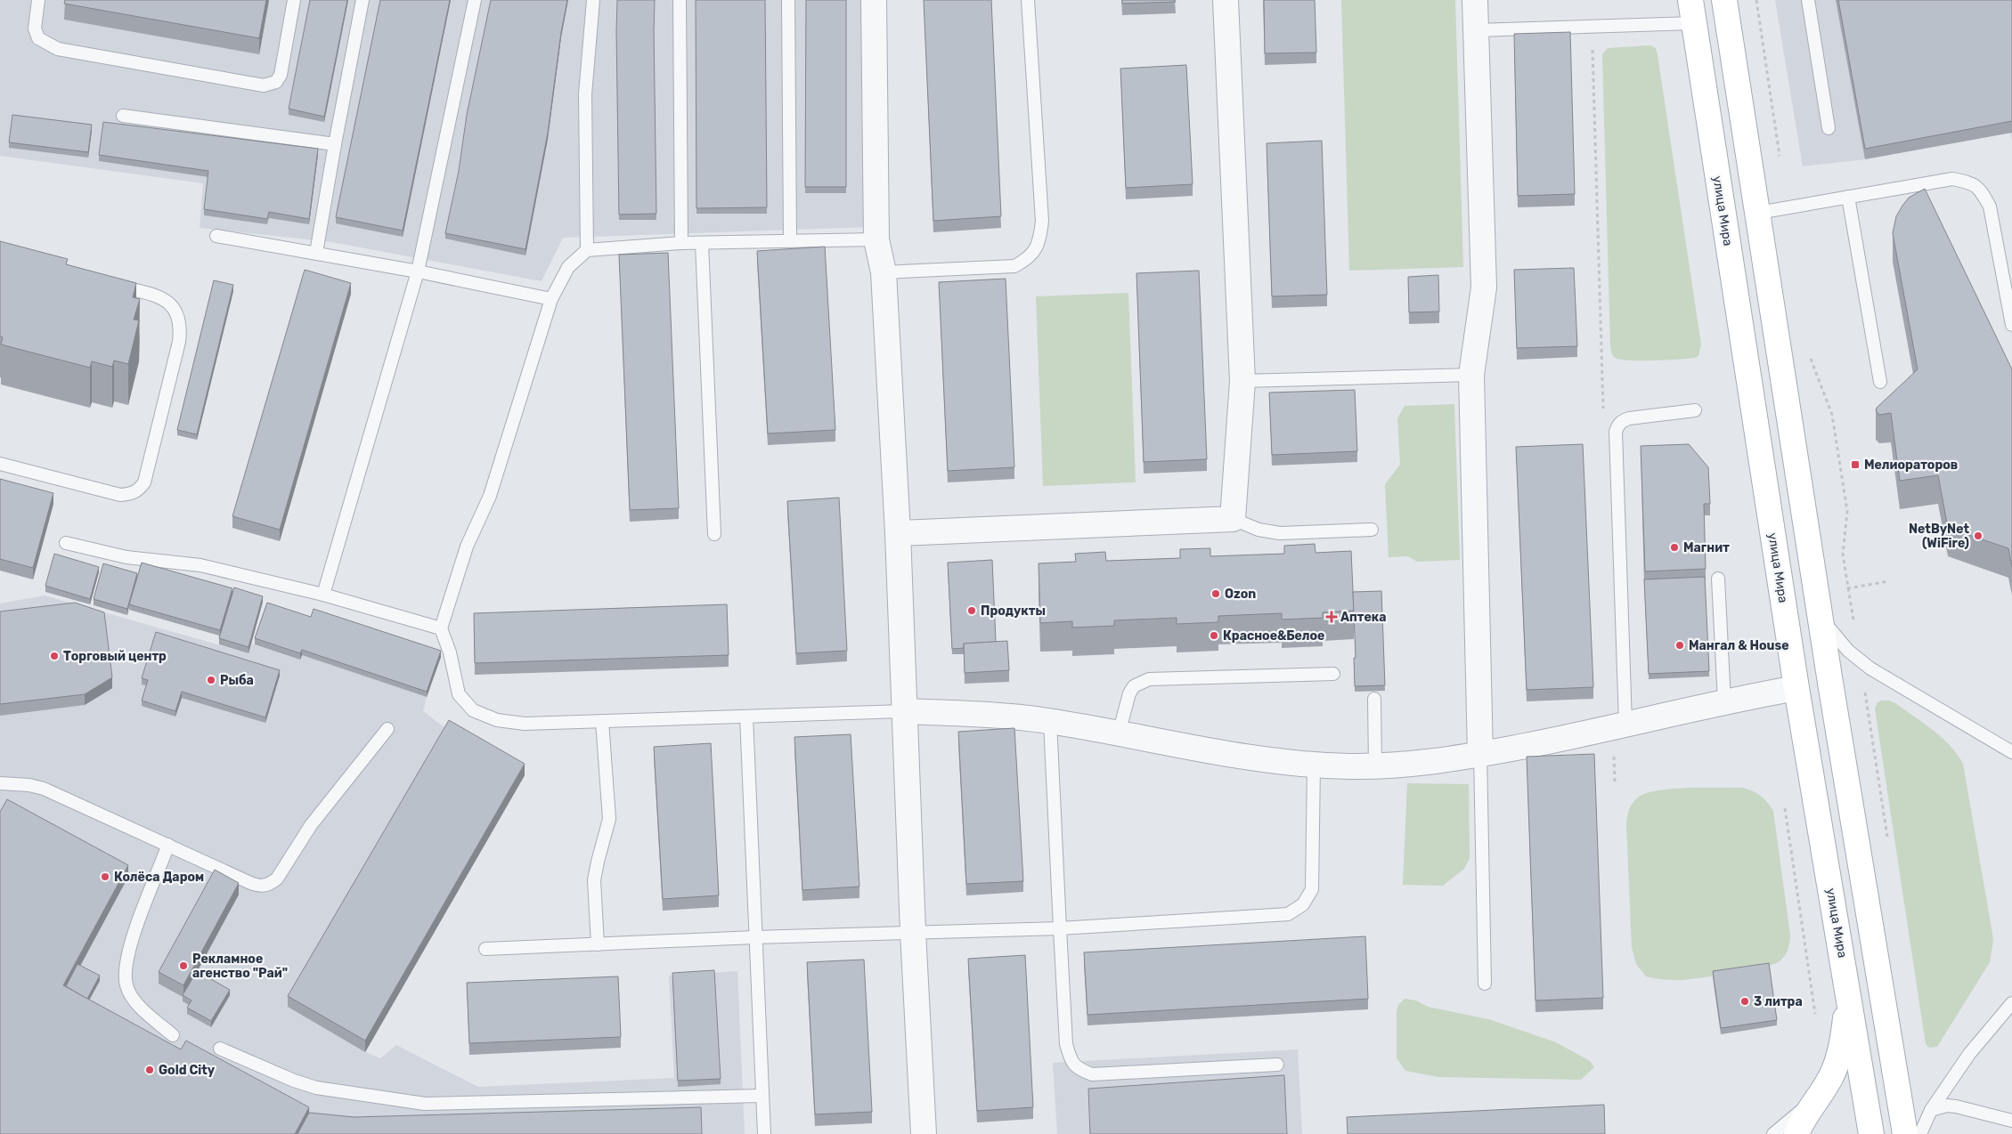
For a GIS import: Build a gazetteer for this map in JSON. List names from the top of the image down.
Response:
{
  "streets": {
    "main road": ["улица Мира"]
  },
  "places": {
    "transit": ["Мелиораторов"],
    "other": [
      "NetByNet (WiFire)",
      "Магнит",
      "Ozon",
      "Продукты",
      "Красное&Белое",
      "Мангал & House",
      "Торговый центр",
      "Рыба",
      "Колёса Даром",
      "Рекламное агенство \"Рай\"",
      "3 литра",
      "Gold City"
    ],
    "health": ["Аптека"]
  }
}
